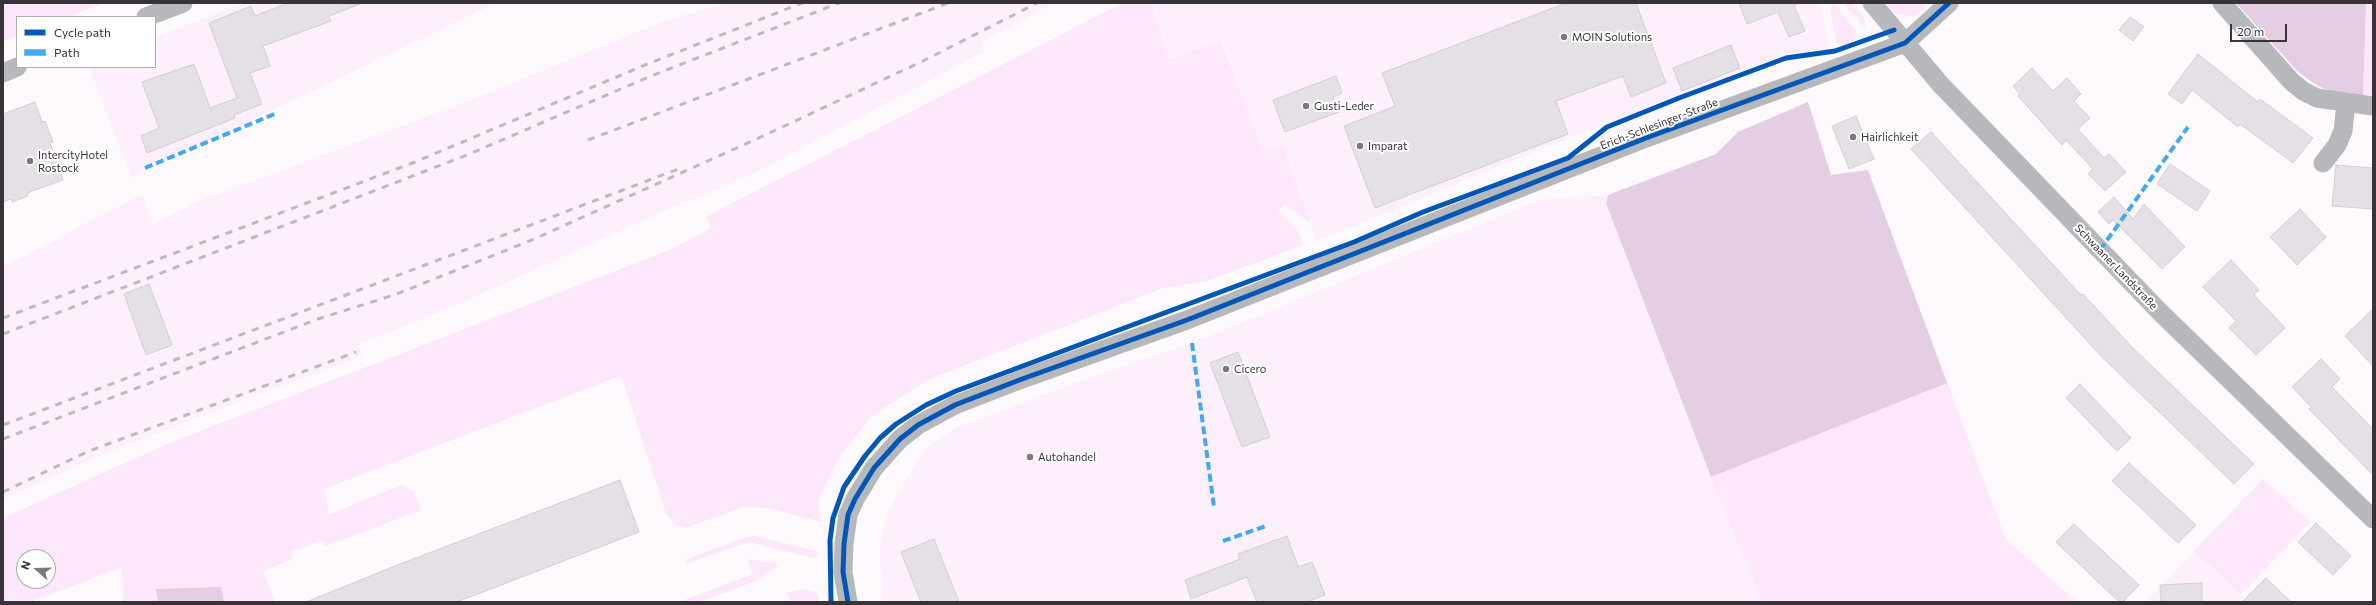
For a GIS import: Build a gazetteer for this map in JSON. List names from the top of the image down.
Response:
{
  "streets": {
    "street": ["Erich-Schlesinger-Straße", "Schwaaner Landstraße"]
  },
  "crossings": [
    ["Erich-Schlesinger-Straße", "Schwaaner Landstraße"]
  ],
  "places": [
    "MOIN Solutions",
    "Gusti-Leder",
    "Hairlichkeit",
    "Imparat",
    "IntercityHotel Rostock",
    "Cicero",
    "Autohandel"
  ],
  "legend": ["Cycle path", "Path"],
  "scale_bar": "20 m",
  "north": "left"
}
